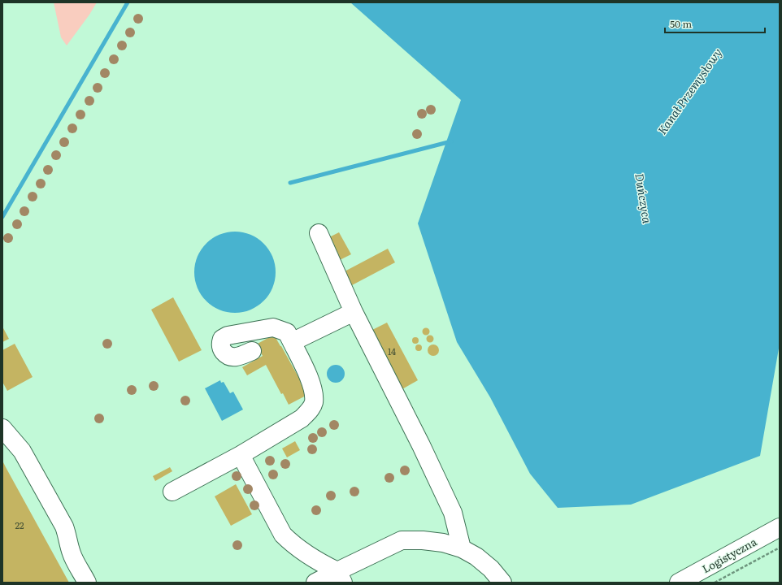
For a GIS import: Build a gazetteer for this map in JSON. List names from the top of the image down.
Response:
{
  "streets": {
    "street": ["Logistyczna"]
  },
  "water": ["Kanał Przemysłowy", "Duńczyca"],
  "house_numbers": ["14", "22"],
  "scale_bar": "50 m"
}
